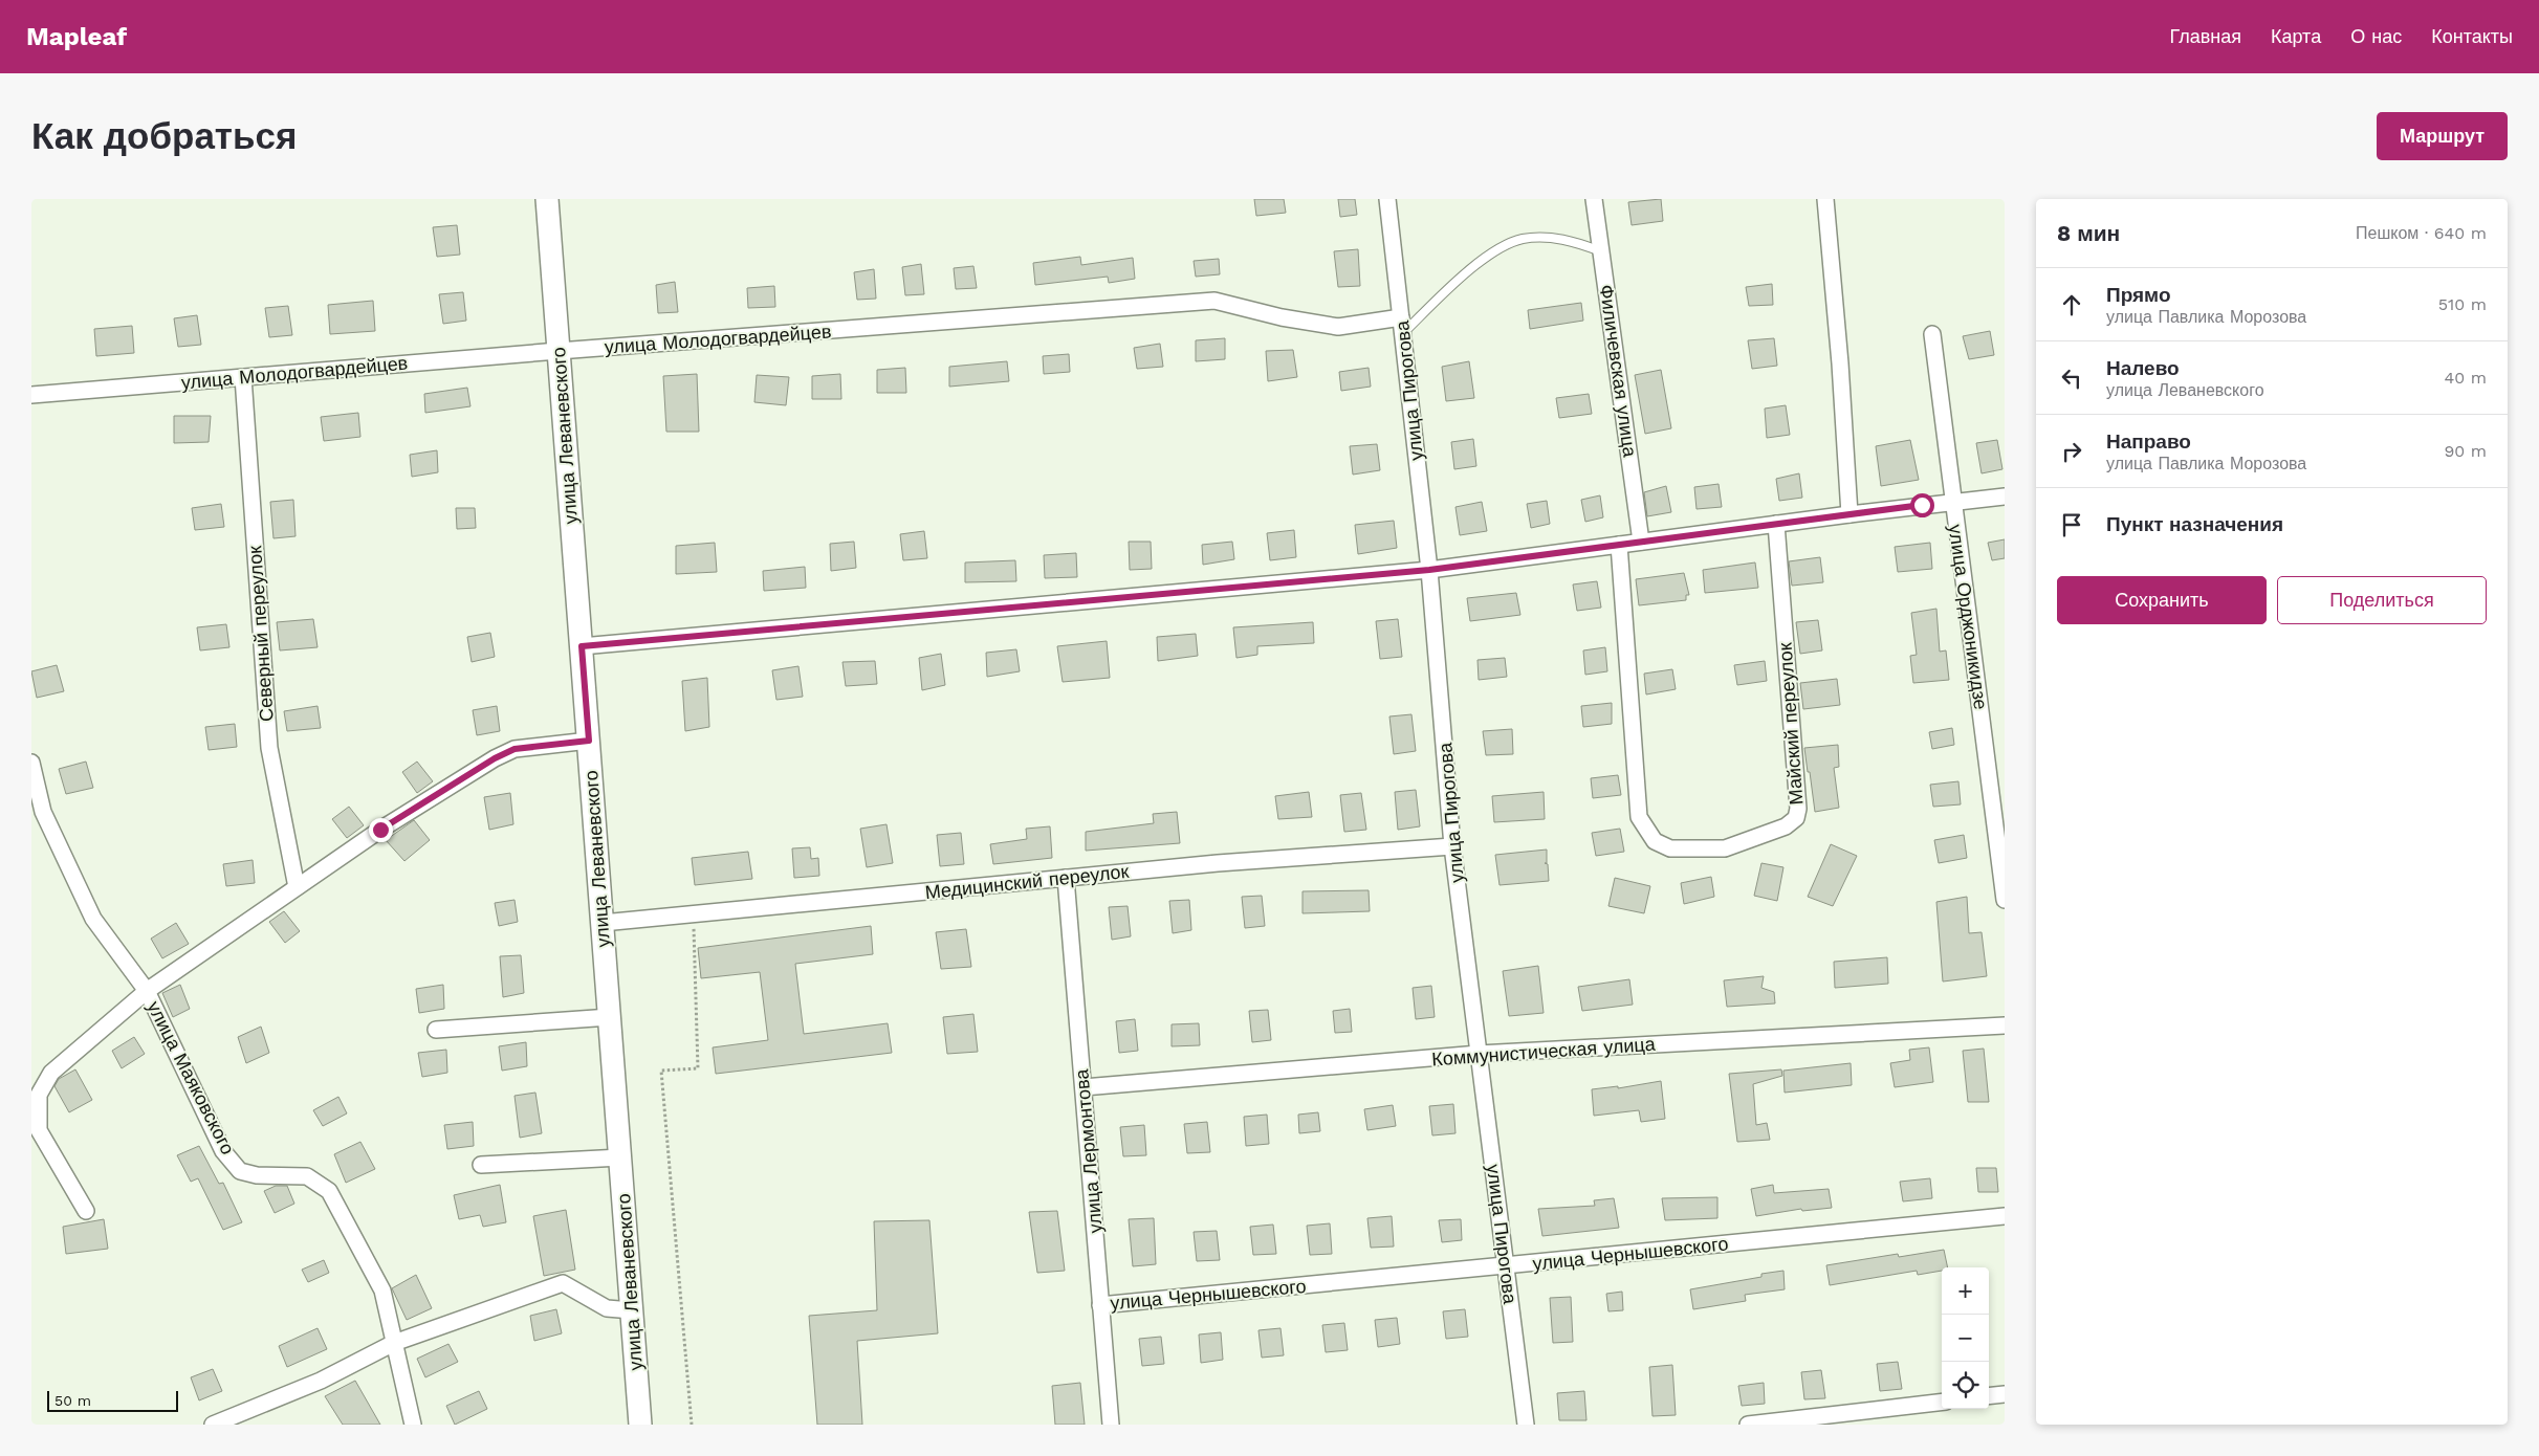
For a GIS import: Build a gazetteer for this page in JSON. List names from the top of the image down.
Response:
{
  "streets": {
    "street": [
      "улица Молодогвардейцев",
      "Филичевская улица",
      "улица Пирогова",
      "улица Леваневского",
      "улица Орджоникидзе",
      "Северный переулок",
      "Майский переулок",
      "Медицинский переулок",
      "Коммунистическая улица",
      "улица Маяковского",
      "улица Лермонтова",
      "улица Чернышевского"
    ]
  },
  "crossings": [
    ["улица Молодогвардейцев", "улица Пирогова"],
    ["улица Молодогвардейцев", "улица Леваневского"],
    ["улица Молодогвардейцев", "Северный переулок"],
    ["улица Пирогова", "Медицинский переулок"],
    ["улица Пирогова", "Коммунистическая улица"],
    ["улица Пирогова", "улица Чернышевского"],
    ["улица Леваневского", "Медицинский переулок"],
    ["Медицинский переулок", "улица Лермонтова"],
    ["Коммунистическая улица", "улица Лермонтова"],
    ["улица Лермонтова", "улица Чернышевского"]
  ],
  "scale_bar": "50 m",
  "page": {
    "header": "Mapleaf",
    "nav": [
      "Главная",
      "Карта",
      "О нас",
      "Контакты"
    ],
    "buttons": [
      "Маршрут",
      ["Сохранить", "Поделиться"]
    ],
    "title": "Как добраться",
    "heading": ["8 мин", "Пешком · 640 m"],
    "list": [
      ["Прямо", "улица Павлика Морозова", "510 m"],
      ["Налево", "улица Леваневского", "40 m"],
      ["Направо", "улица Павлика Морозова", "90 m"],
      "Пункт назначения"
    ],
    "map_buttons": ["+", "−"],
    "scale": "50 m"
  }
}
